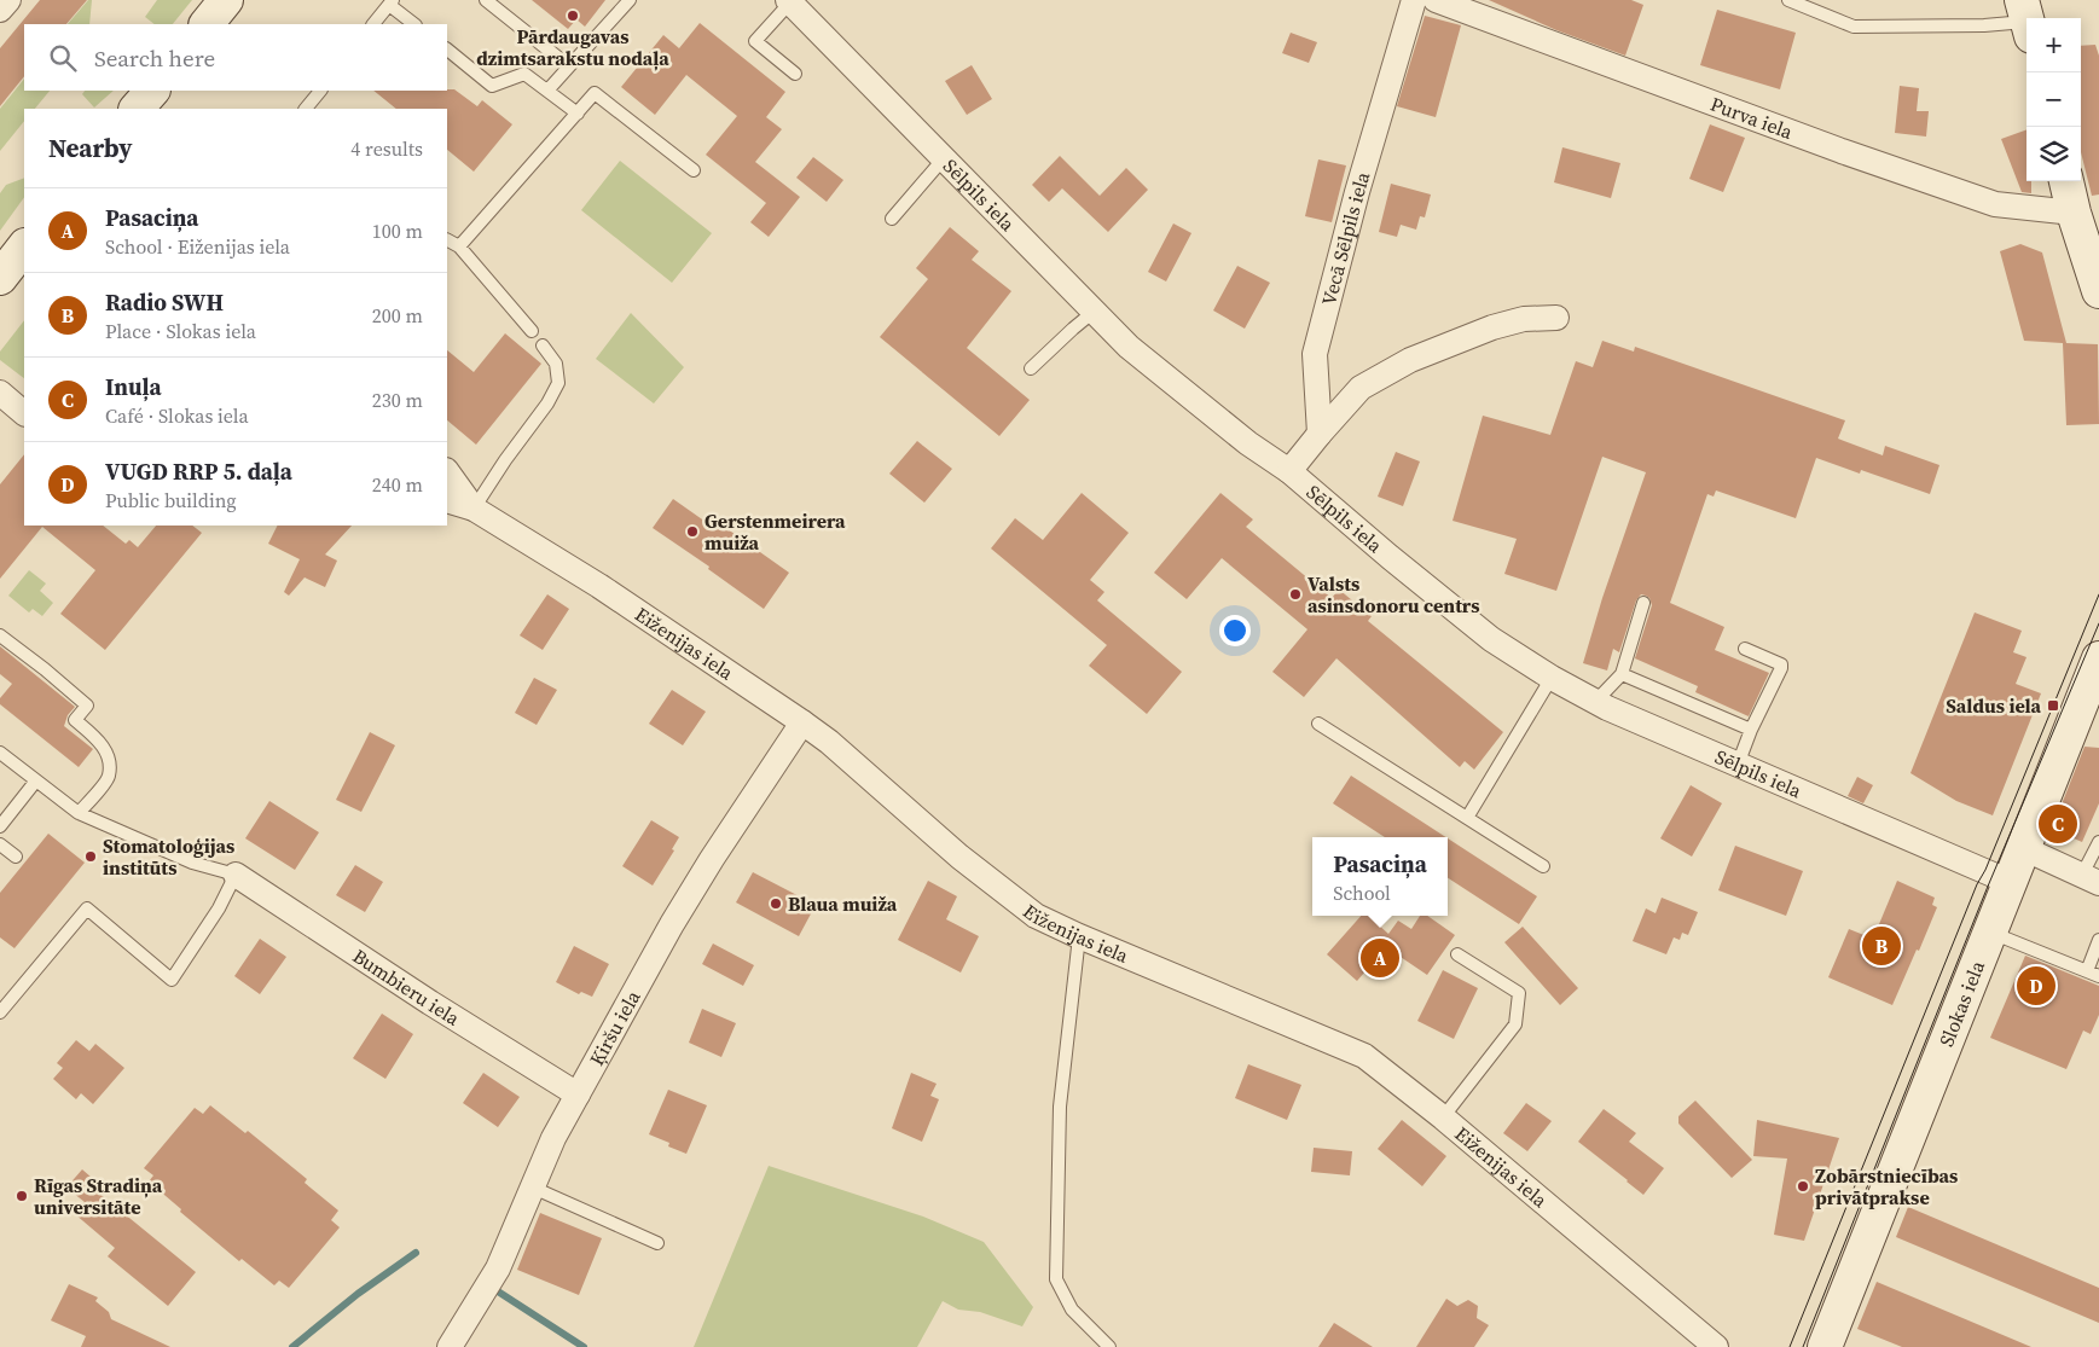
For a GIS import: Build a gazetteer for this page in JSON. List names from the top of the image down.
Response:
{
  "streets": {
    "street": [
      "Purva iela",
      "Sēlpils iela",
      "Vecā Sēlpils iela",
      "Eiženijas iela",
      "Bumbieru iela",
      "Slokas iela",
      "Ķiršu iela"
    ]
  },
  "crossings": [
    ["Sēlpils iela", "Slokas iela"],
    ["Eiženijas iela", "Ķiršu iela"],
    ["Bumbieru iela", "Ķiršu iela"]
  ],
  "places": {
    "other": [
      "Pārdaugavas dzimtsarakstu nodaļa",
      "Gerstenmeirera muiža",
      "Valsts asinsdonoru centrs",
      "Stomatoloģijas institūts",
      "Blaua muiža",
      "Zobārstniecības privātprakse",
      "Rīgas Stradiņa universitāte"
    ],
    "transit": ["Saldus iela"]
  },
  "page": {
    "map_buttons": ["+", "−"],
    "search": "Search here",
    "heading": ["Nearby", "4 results"],
    "list": [
      {
        "mark": "A",
        "name": "Pasaciņa",
        "note": "School · Eiženijas iela",
        "value": "100 m"
      },
      {
        "mark": "B",
        "name": "Radio SWH",
        "note": "Place · Slokas iela",
        "value": "200 m"
      },
      {
        "mark": "C",
        "name": "Inuļa",
        "note": "Café · Slokas iela",
        "value": "230 m"
      },
      {
        "mark": "D",
        "name": "VUGD RRP 5. daļa",
        "note": "Public building",
        "value": "240 m"
      }
    ],
    "pins": [
      "C",
      "B",
      "A",
      "D"
    ],
    "popup": ["Pasaciņa", "School"]
  }
}
